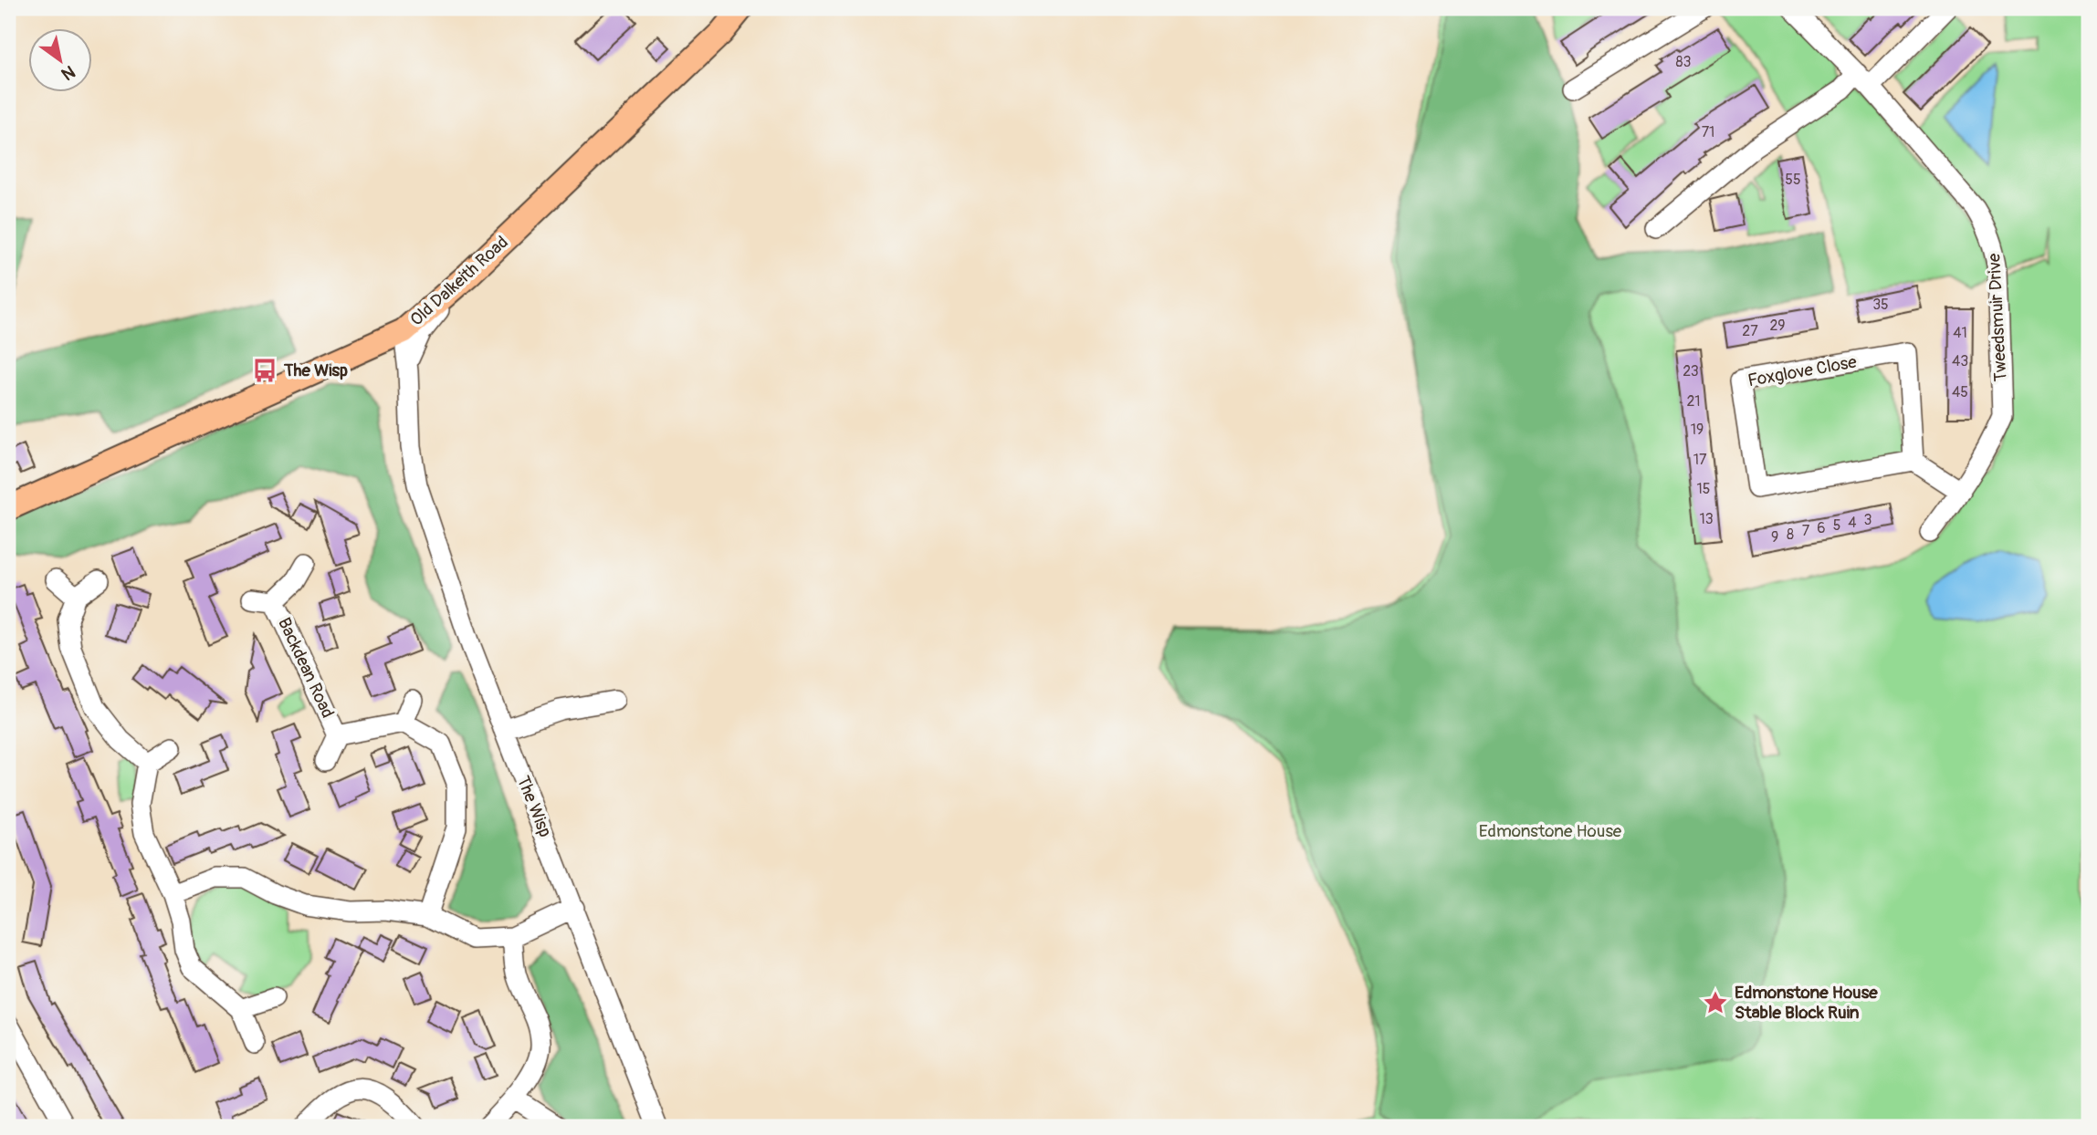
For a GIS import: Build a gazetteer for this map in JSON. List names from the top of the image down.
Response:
{
  "streets": {
    "main road": ["Old Dalkeith Road"],
    "street": [
      "Tweedsmuir Drive",
      "Foxglove Close",
      "Backdean Road",
      "The Wisp"
    ]
  },
  "crossings": [
    ["Old Dalkeith Road", "The Wisp"]
  ],
  "parks": ["Edmonstone House"],
  "places": {
    "bus stop": ["The Wisp"],
    "place": ["Edmonstone House Stable Block Ruin"]
  },
  "house_numbers": [
    "83",
    "71",
    "55",
    "35",
    "29",
    "27",
    "41",
    "43",
    "23",
    "45",
    "21",
    "19",
    "17",
    "15",
    "13",
    "3",
    "4",
    "5",
    "6",
    "7",
    "8",
    "9"
  ],
  "north": "bottom right"
}
